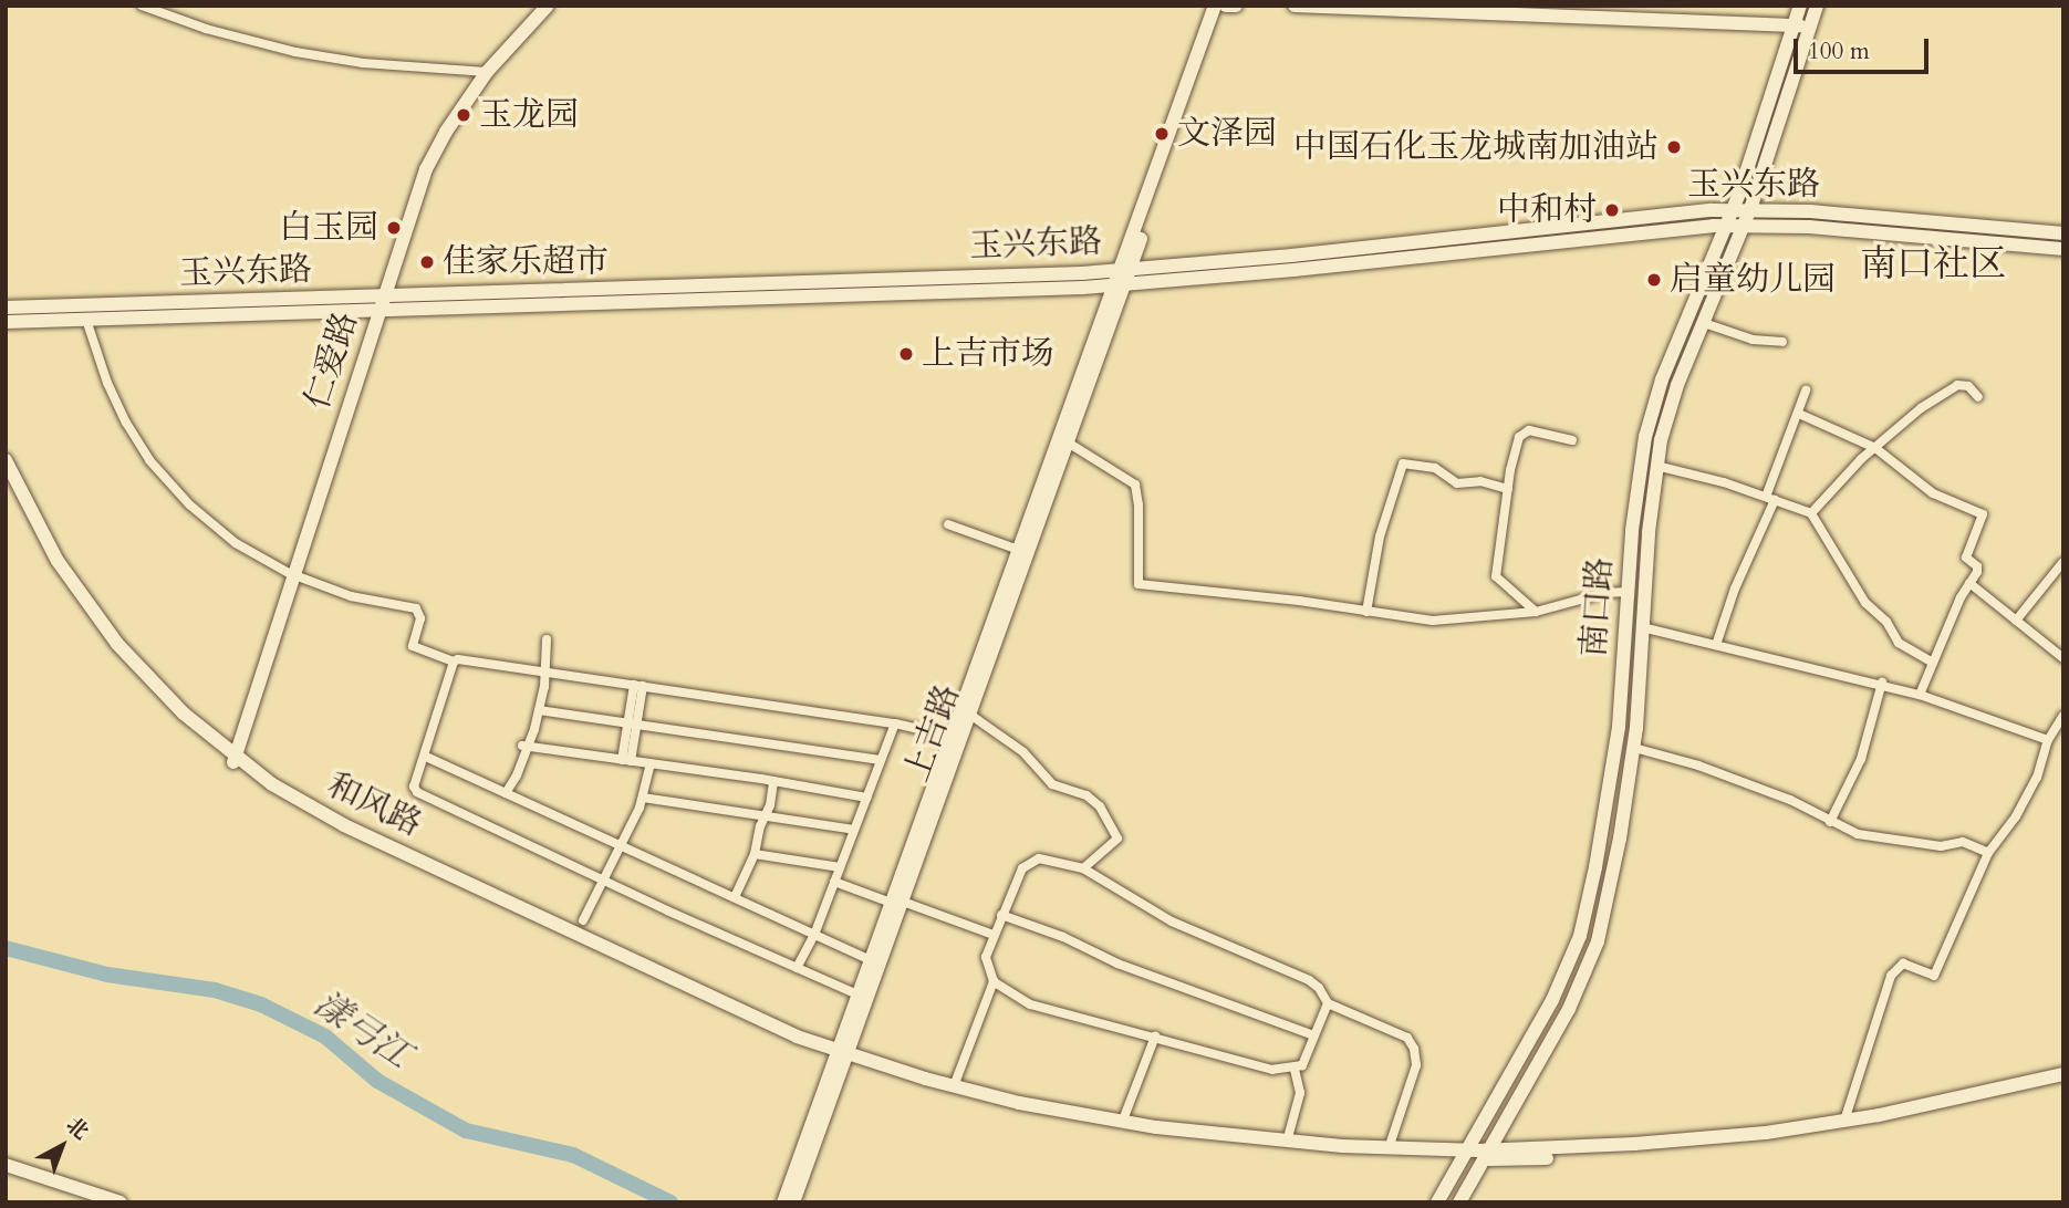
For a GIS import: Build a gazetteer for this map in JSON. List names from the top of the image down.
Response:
{
  "streets": {
    "main road": [
      "玉兴东路",
      "仁爱路",
      "南口路",
      "上吉路",
      "和风路"
    ]
  },
  "crossings": [
    ["玉兴东路", "仁爱路"],
    ["玉兴东路", "南口路"],
    ["玉兴东路", "上吉路"],
    ["仁爱路", "和风路"],
    ["上吉路", "和风路"]
  ],
  "districts": ["南口社区"],
  "water": ["漾弓江"],
  "places": [
    "玉龙园",
    "文泽园",
    "中国石化玉龙城南加油站",
    "中和村",
    "白玉园",
    "佳家乐超市",
    "启童幼儿园",
    "上吉市场"
  ],
  "scale_bar": "100 m",
  "north": "top right"
}
